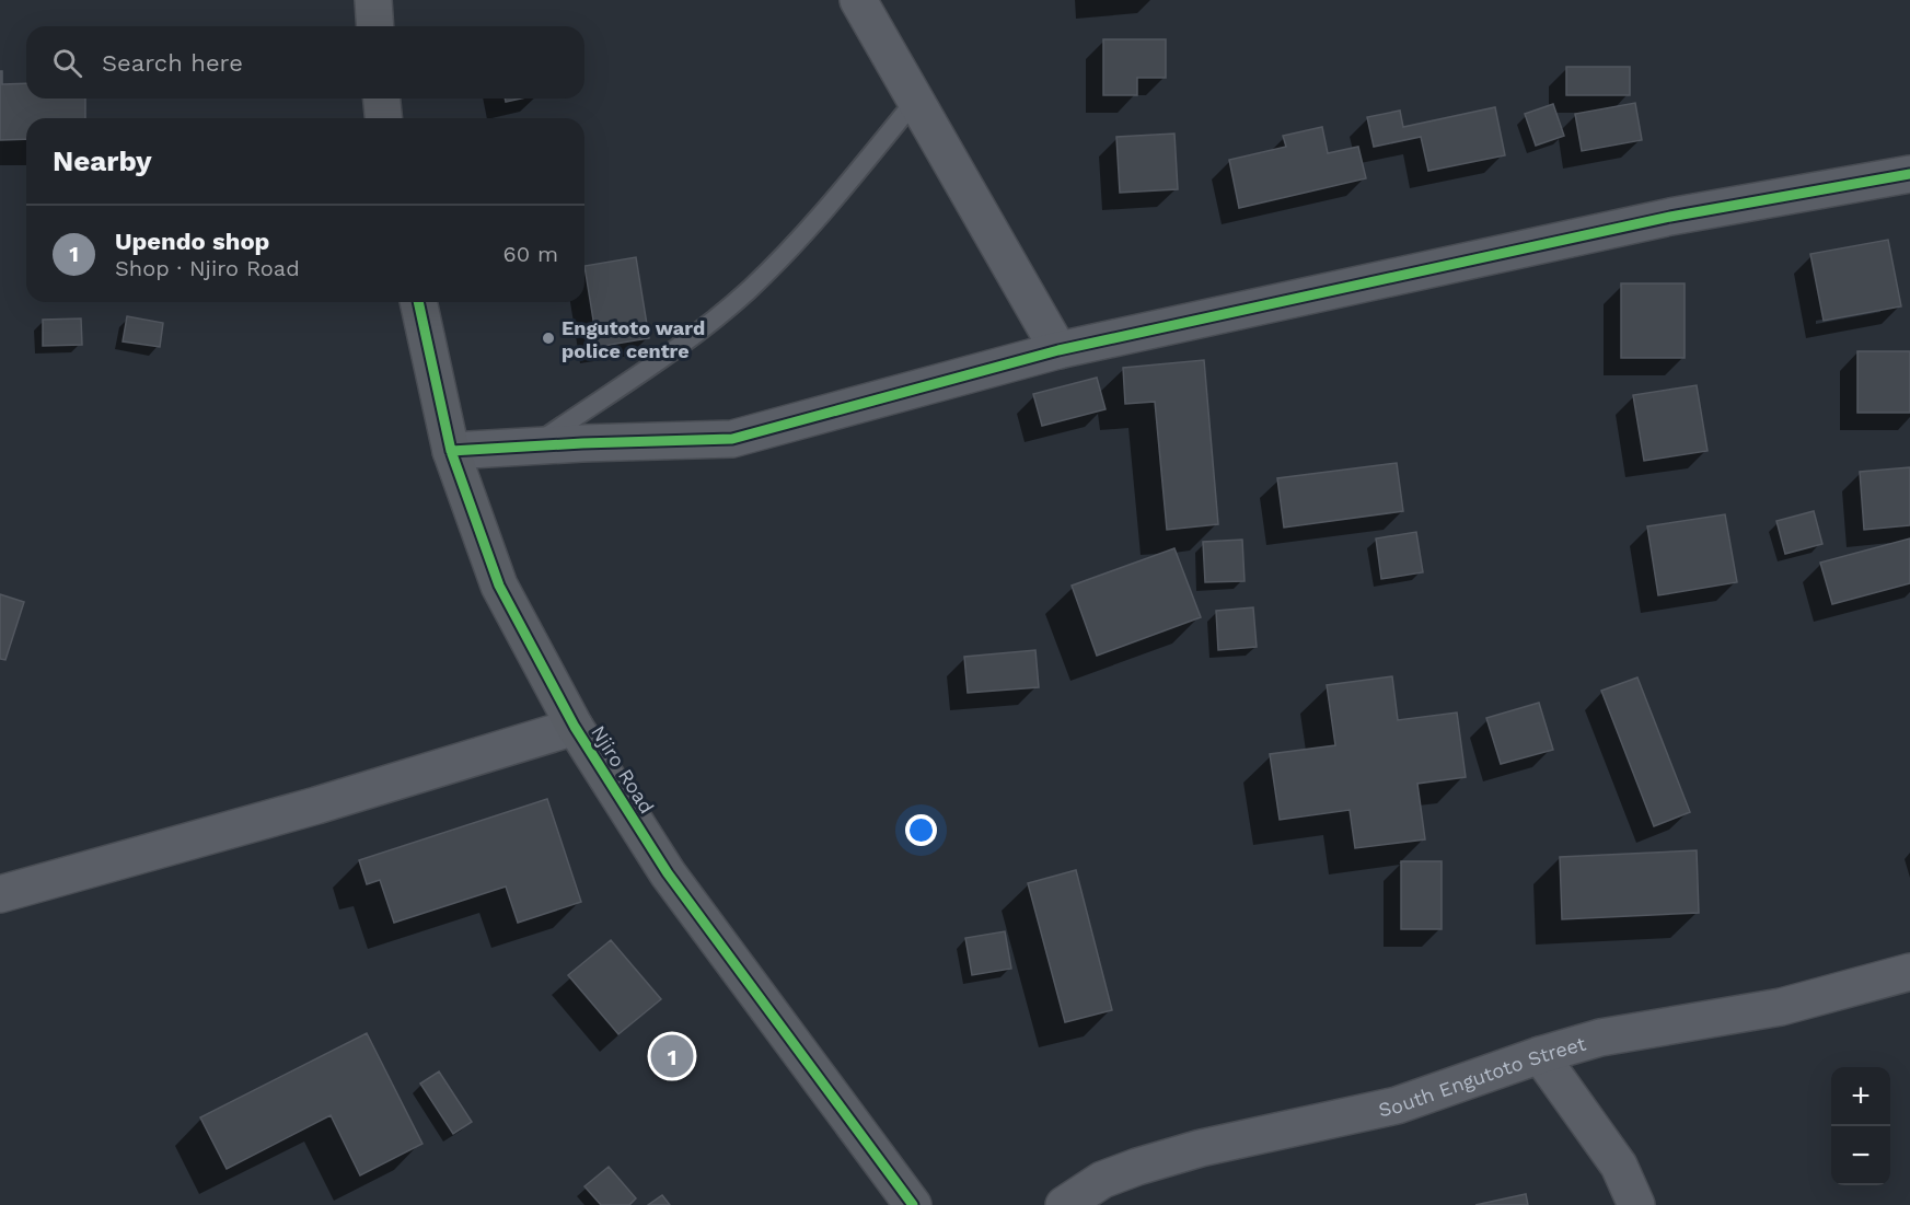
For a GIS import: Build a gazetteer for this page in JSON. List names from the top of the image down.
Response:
{
  "streets": {
    "street": ["Njiro Road", "South Engutoto Street"]
  },
  "places": ["Engutoto ward police centre"],
  "page": {
    "search": "Search here",
    "heading": "Nearby",
    "list": [
      {
        "mark": "1",
        "name": "Upendo shop",
        "note": "Shop · Njiro Road",
        "value": "60 m"
      }
    ],
    "pins": "1",
    "map_buttons": ["+", "−"]
  }
}
